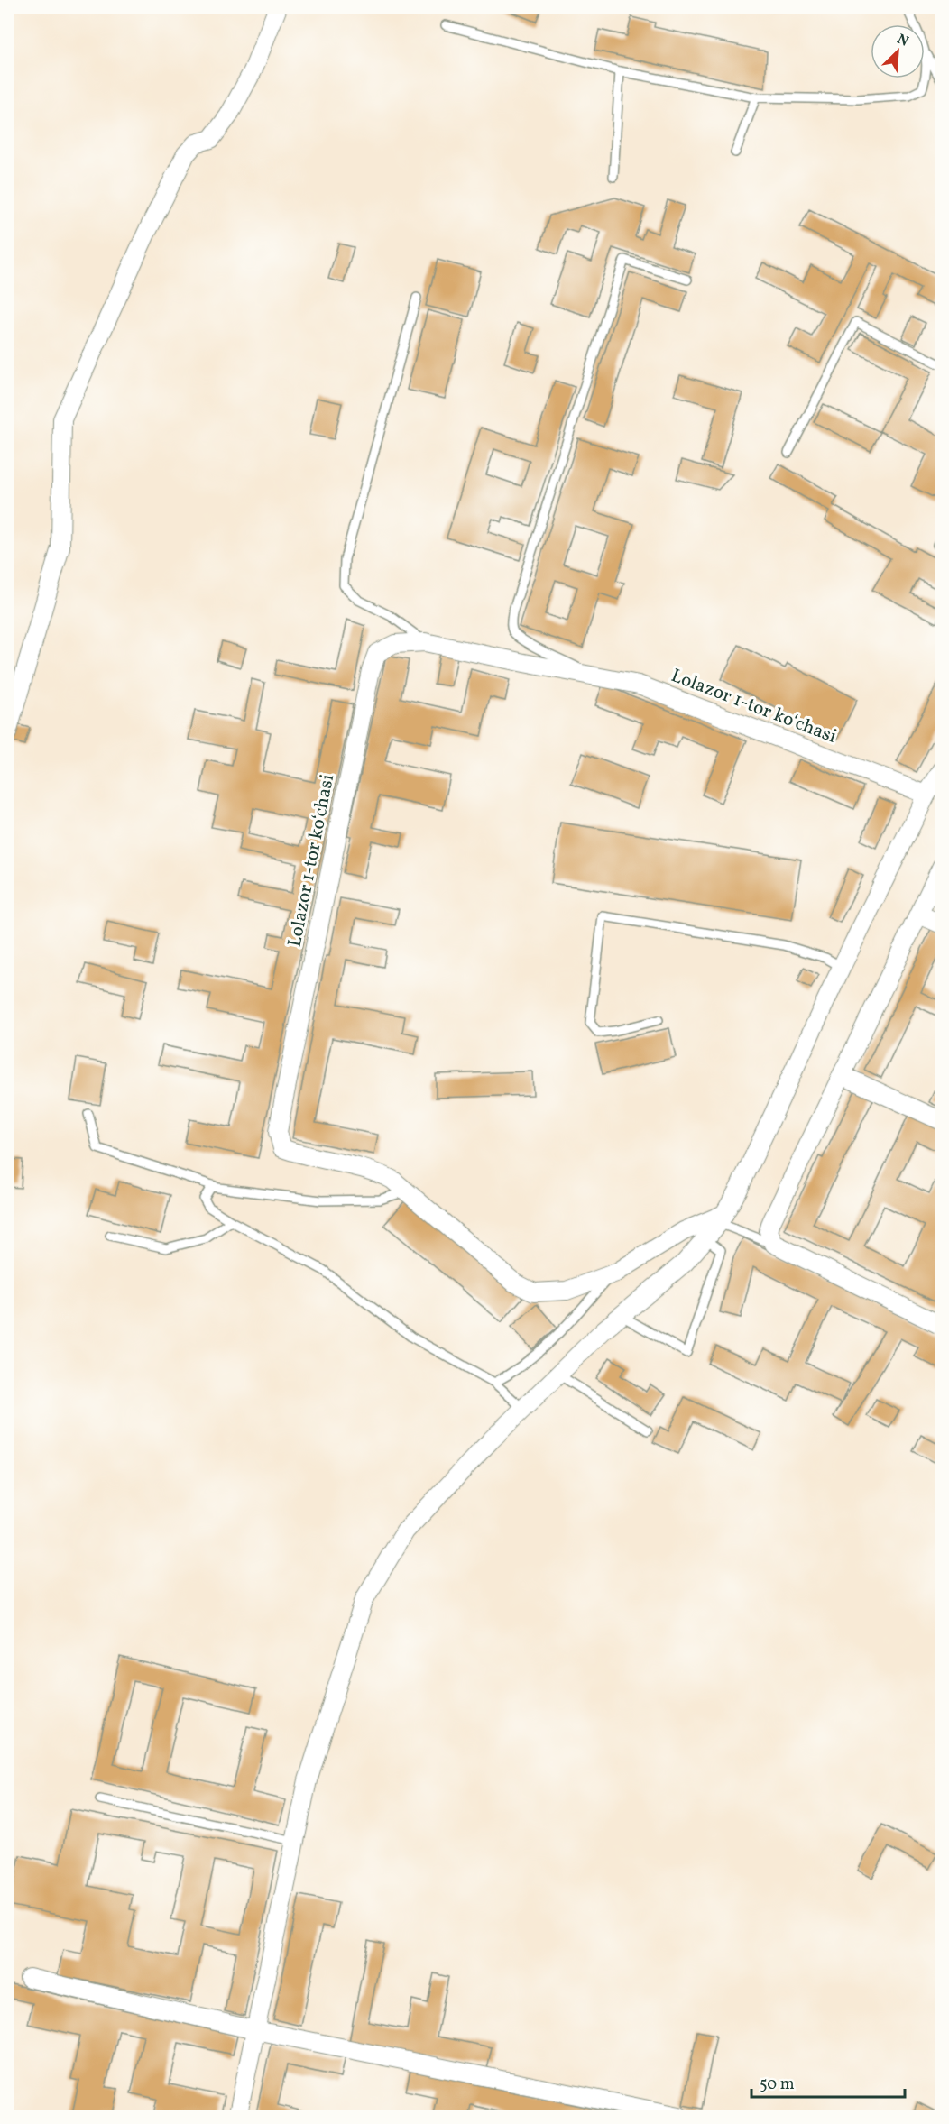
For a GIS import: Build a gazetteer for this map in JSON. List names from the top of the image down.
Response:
{
  "streets": {
    "street": ["Lolazor 1-tor ko‘chasi"]
  },
  "scale_bar": "50 m",
  "north": "top right"
}
